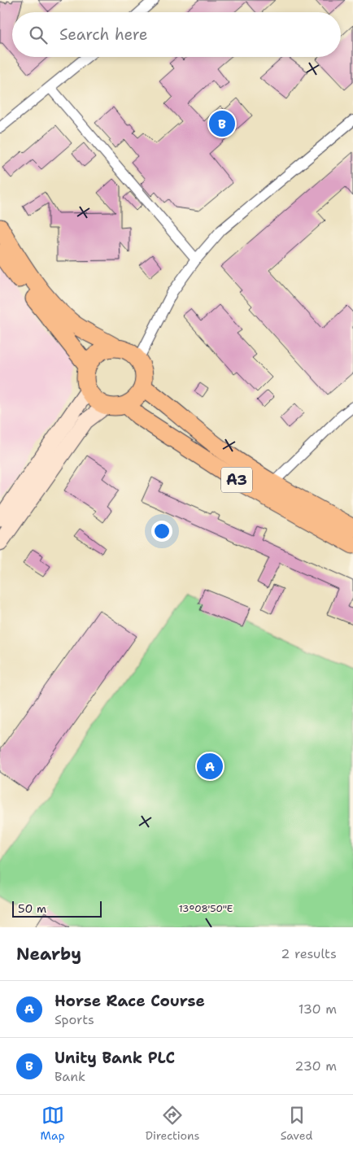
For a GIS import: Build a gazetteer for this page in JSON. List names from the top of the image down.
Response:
{
  "streets": {
    "highway": ["A3"]
  },
  "scale_bar": "50 m",
  "page": {
    "search": "Search here",
    "pins": ["B", "A"],
    "scale": "50 m",
    "heading": ["Nearby", "2 results"],
    "list": [
      {
        "mark": "A",
        "name": "Horse Race Course",
        "note": "Sports",
        "value": "130 m"
      },
      {
        "mark": "B",
        "name": "Unity Bank PLC",
        "note": "Bank",
        "value": "230 m"
      }
    ],
    "nav": ["Map", "Directions", "Saved"]
  },
  "coordinates": ["13°08'50\"E"]
}
